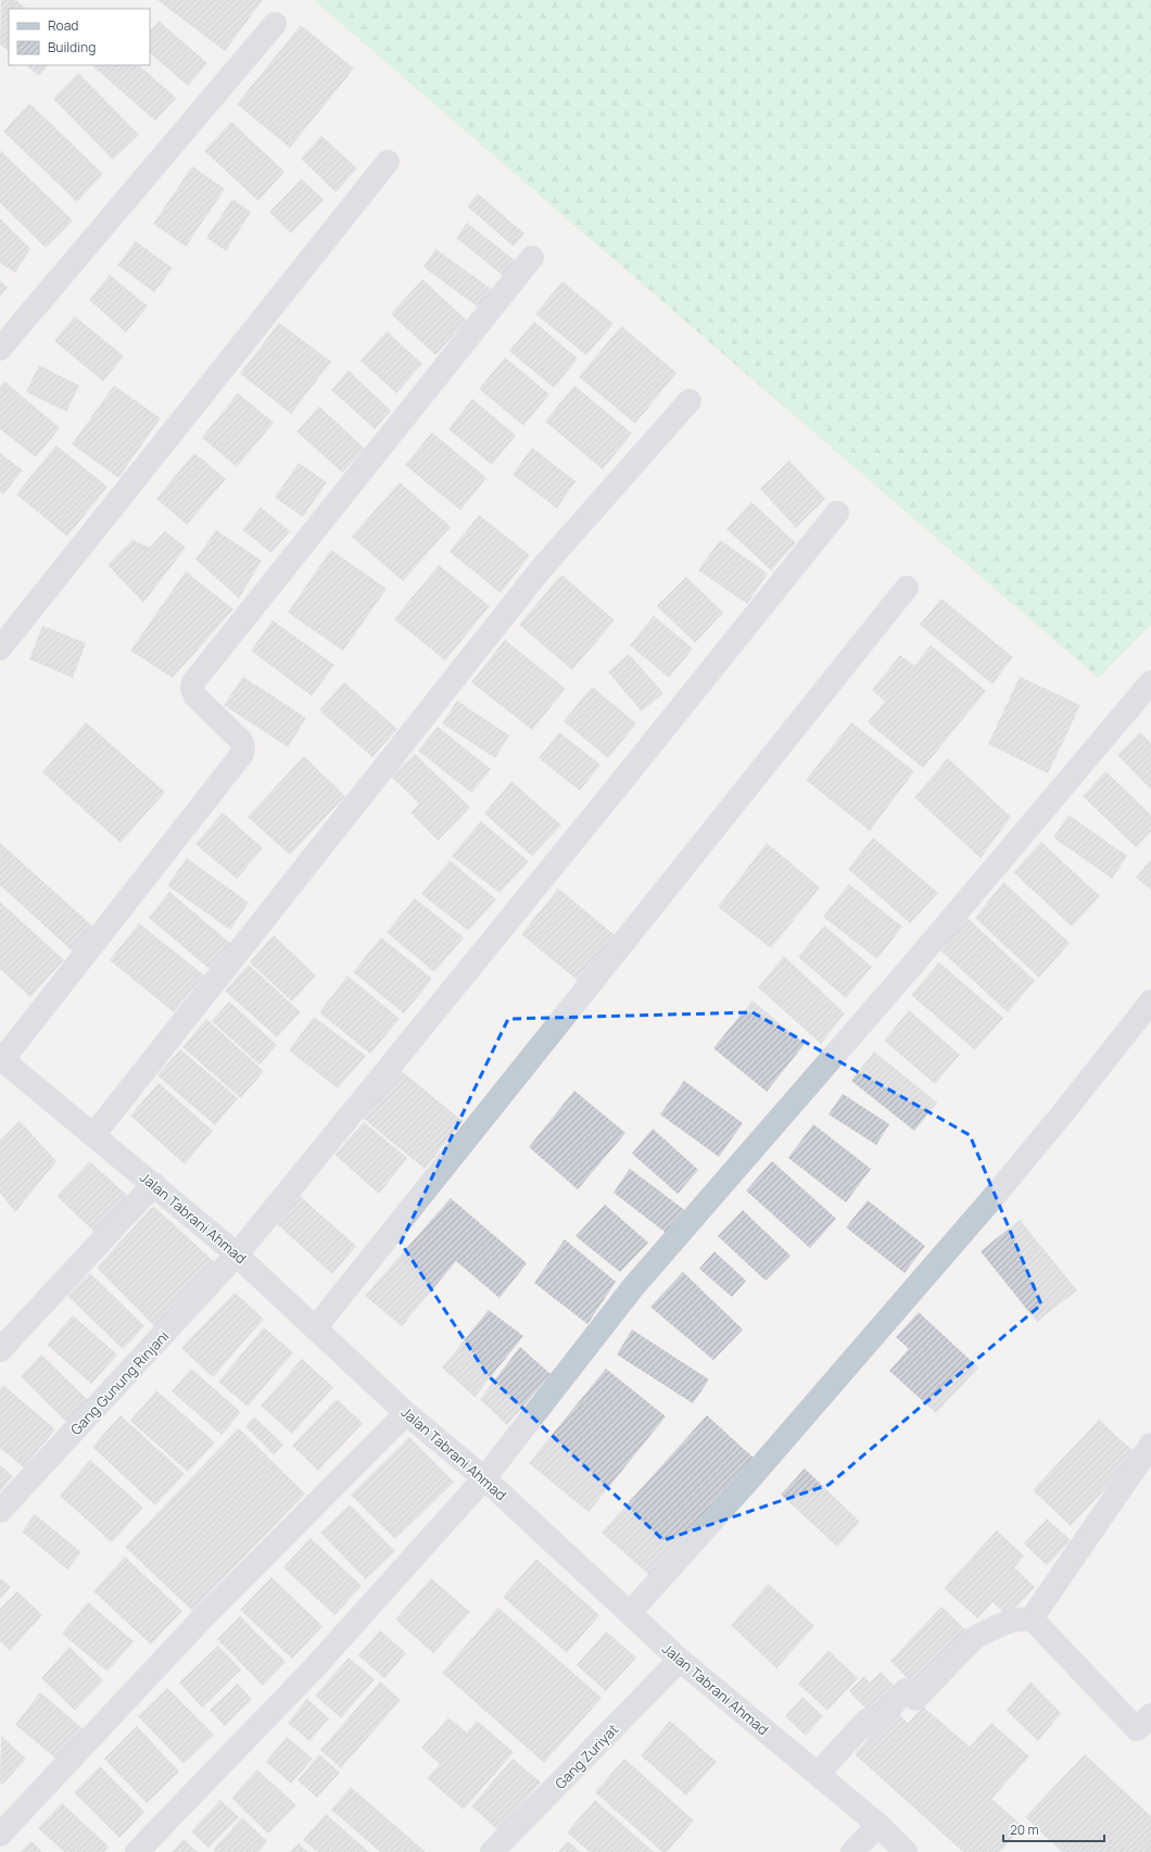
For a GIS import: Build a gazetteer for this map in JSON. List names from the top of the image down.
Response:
{
  "streets": {
    "street": ["Jalan Tabrani Ahmad", "Gang Gunung Rinjani", "Gang Zuriyat"]
  },
  "crossings": [
    ["Jalan Tabrani Ahmad", "Gang Gunung Rinjani"],
    ["Jalan Tabrani Ahmad", "Gang Zuriyat"]
  ],
  "legend": ["Road", "Building"],
  "scale_bar": "20 m"
}
